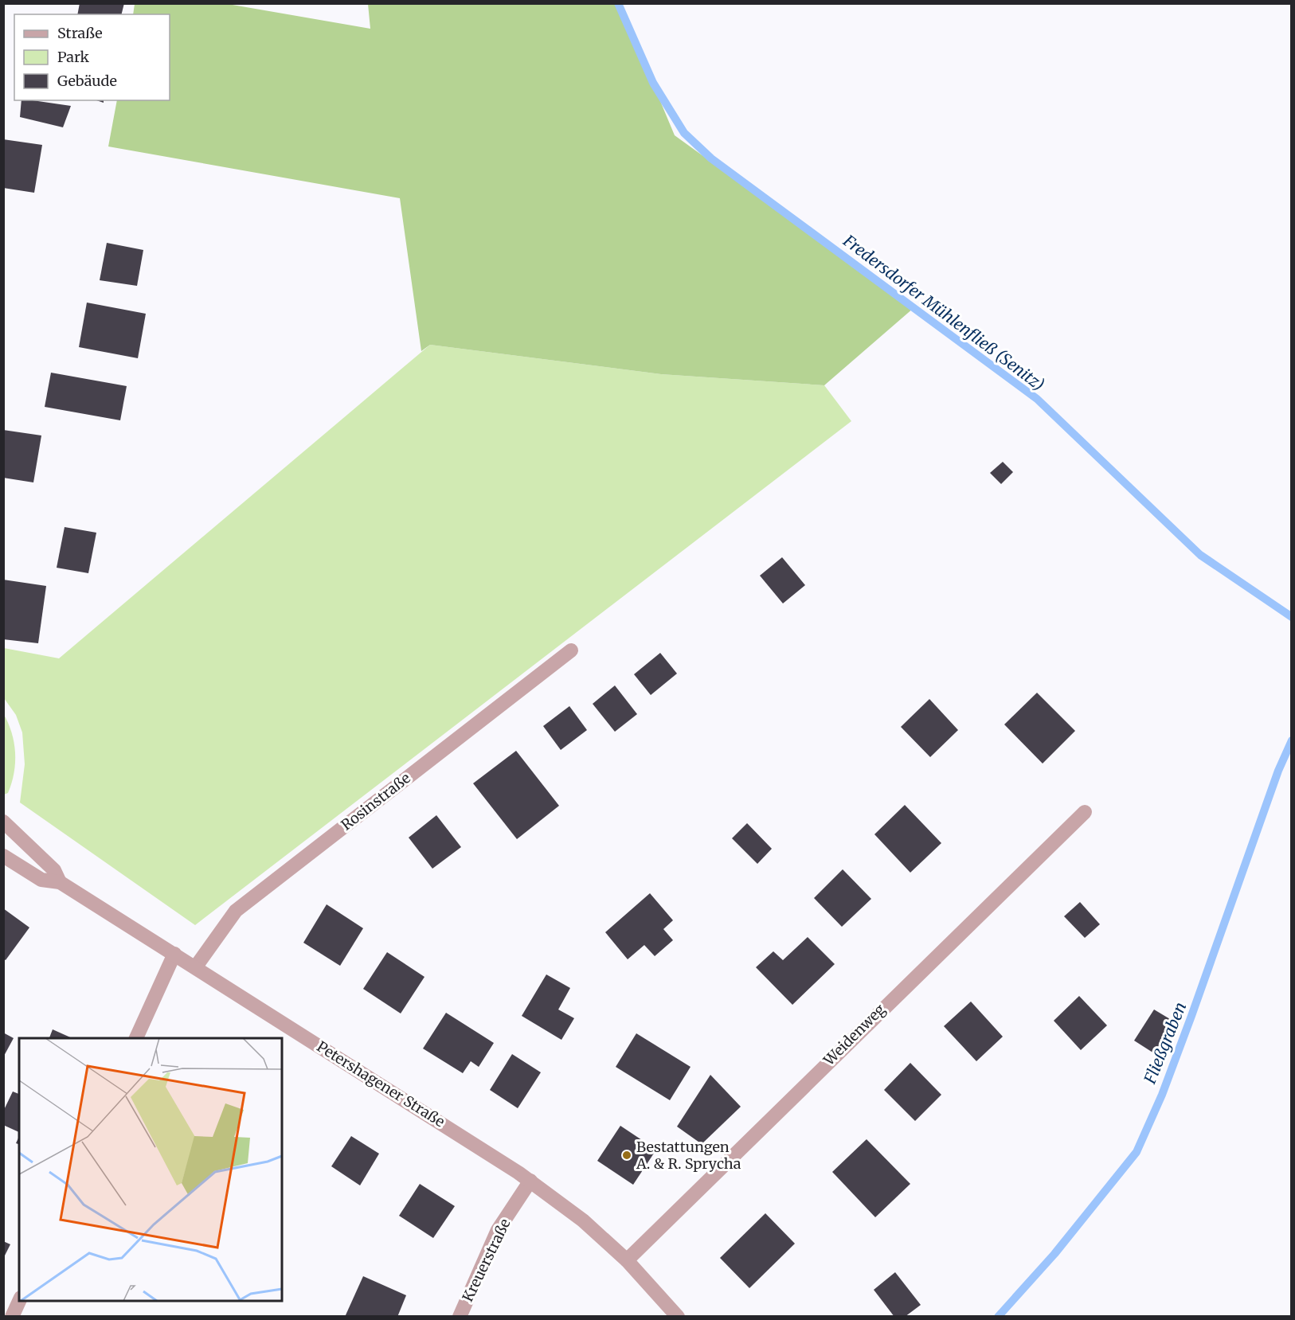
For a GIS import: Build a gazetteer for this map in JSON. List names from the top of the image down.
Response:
{
  "streets": {
    "street": [
      "Rosinstraße",
      "Weidenweg",
      "Petershagener Straße",
      "Kreuerstraße"
    ]
  },
  "crossings": [
    ["Rosinstraße", "Petershagener Straße"],
    ["Weidenweg", "Petershagener Straße"],
    ["Petershagener Straße", "Kreuerstraße"]
  ],
  "water": ["Fredersdorfer Mühlenfließ (Senitz)", "Fließgraben"],
  "places": ["Bestattungen A. & R. Sprycha"],
  "legend": ["Straße", "Park", "Gebäude"]
}
